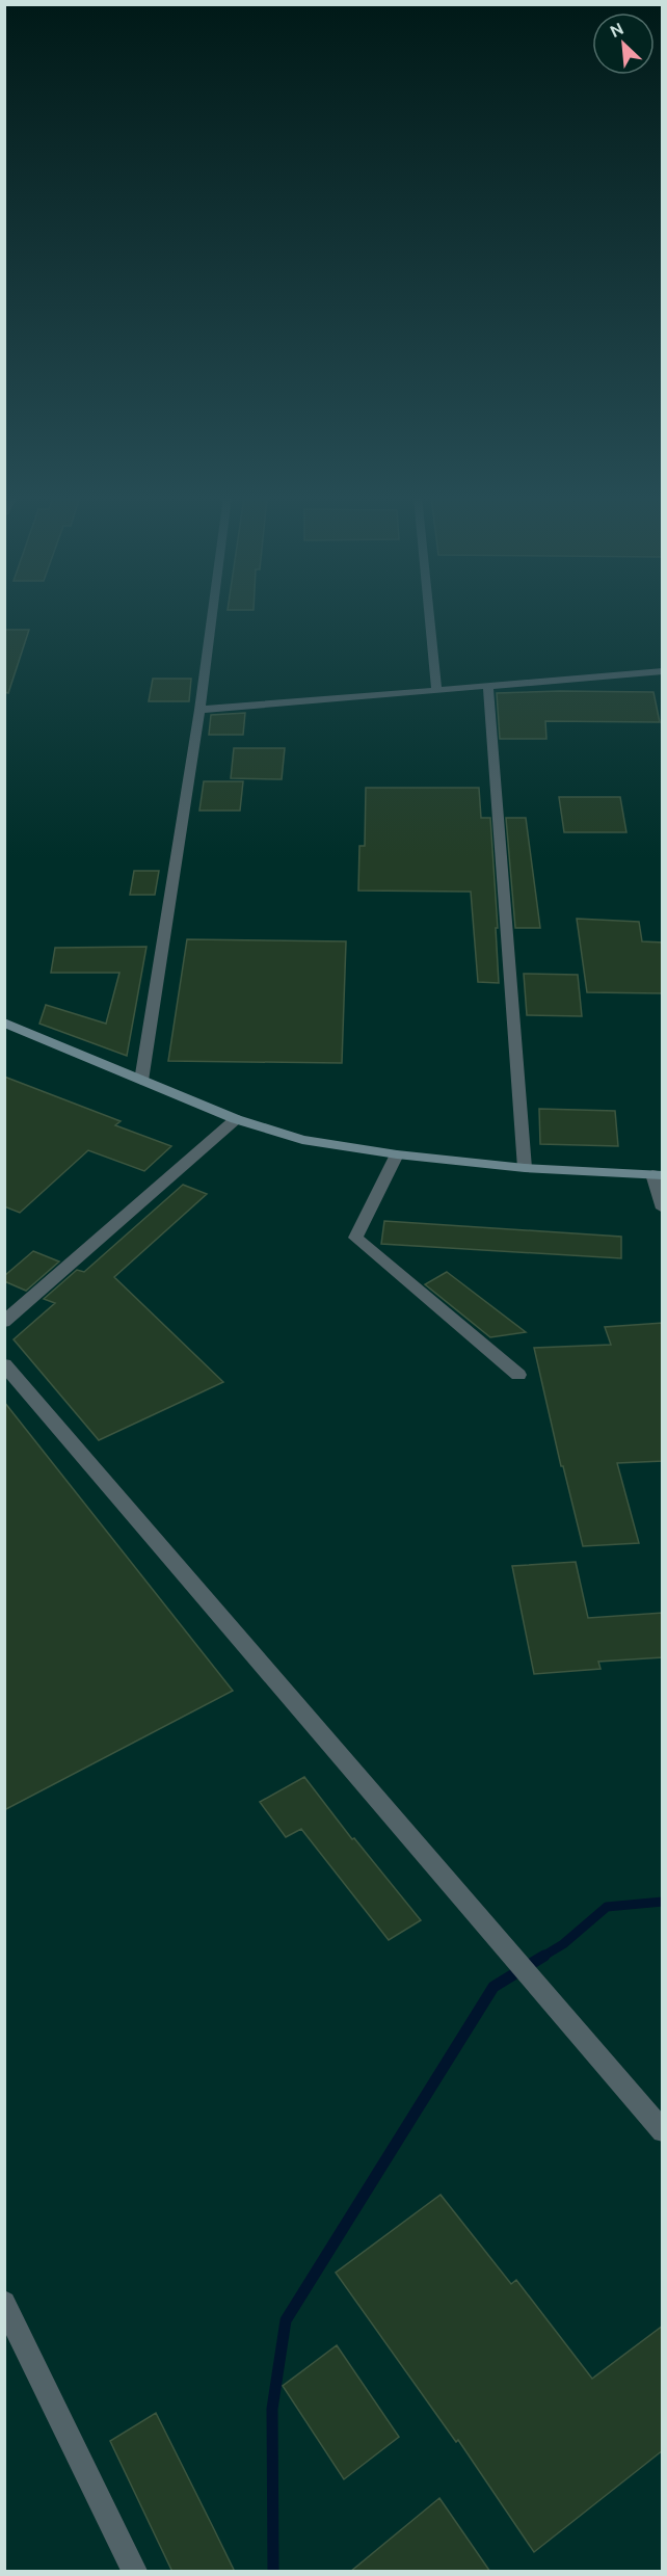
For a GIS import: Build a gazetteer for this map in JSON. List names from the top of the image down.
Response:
{
  "north": "top left"
}
